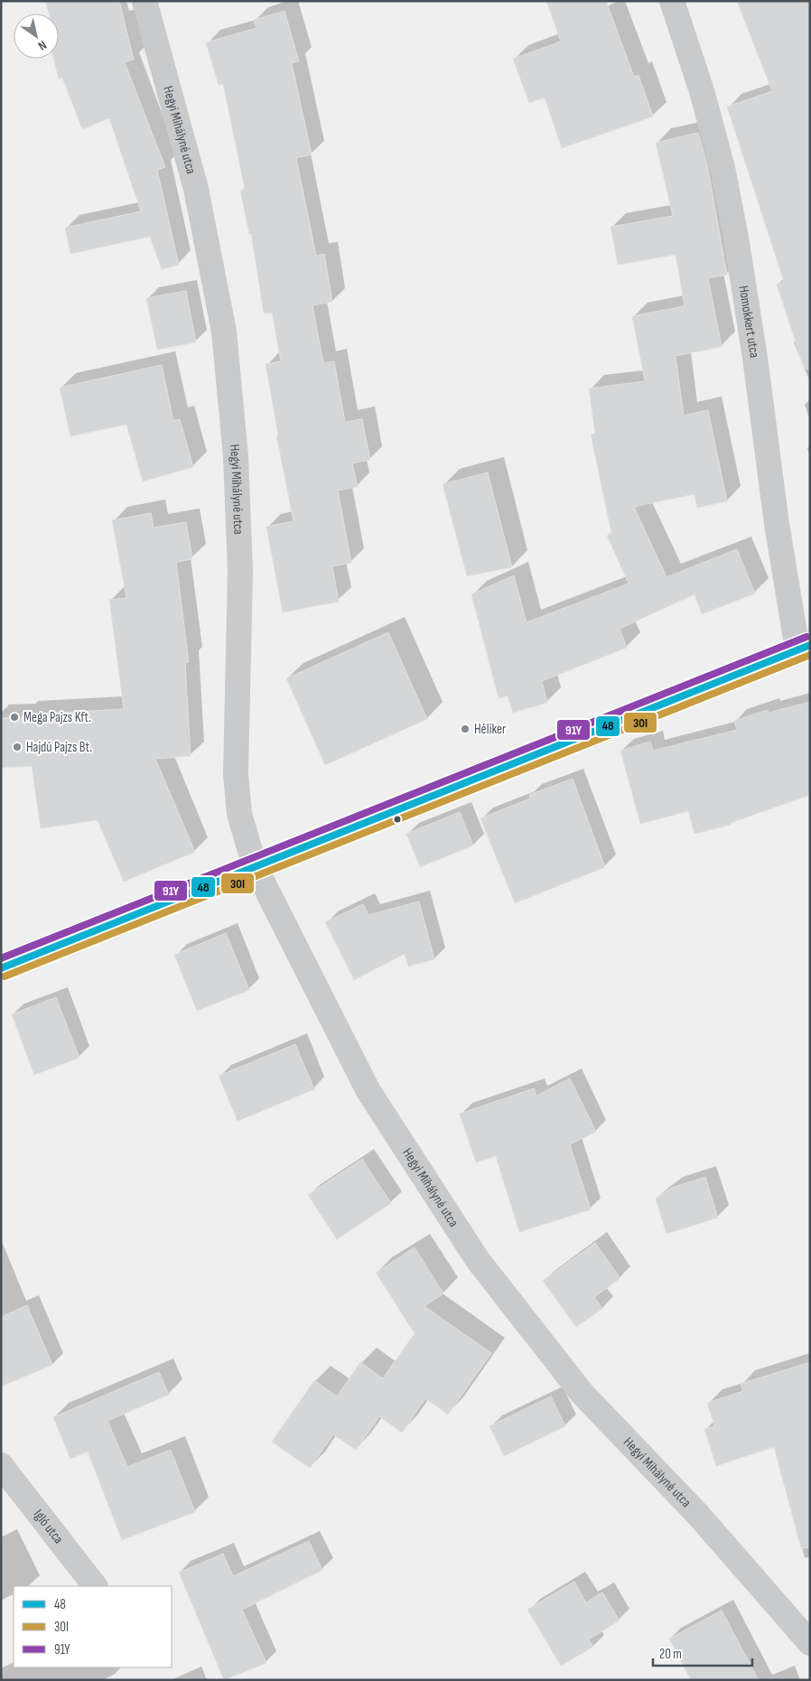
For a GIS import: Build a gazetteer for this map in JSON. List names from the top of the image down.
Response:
{
  "streets": {
    "street": ["Hegyi Mihályné utca", "Homokkert utca", "Igló utca"]
  },
  "places": ["Mega Pajzs Kft.", "Héliker", "Hajdú Pajzs Bt."],
  "lines": ["transit line 91Y", "transit line 48", "transit line 30I"],
  "legend": ["48", "30I", "91Y"],
  "scale_bar": "20 m",
  "north": "bottom right"
}
